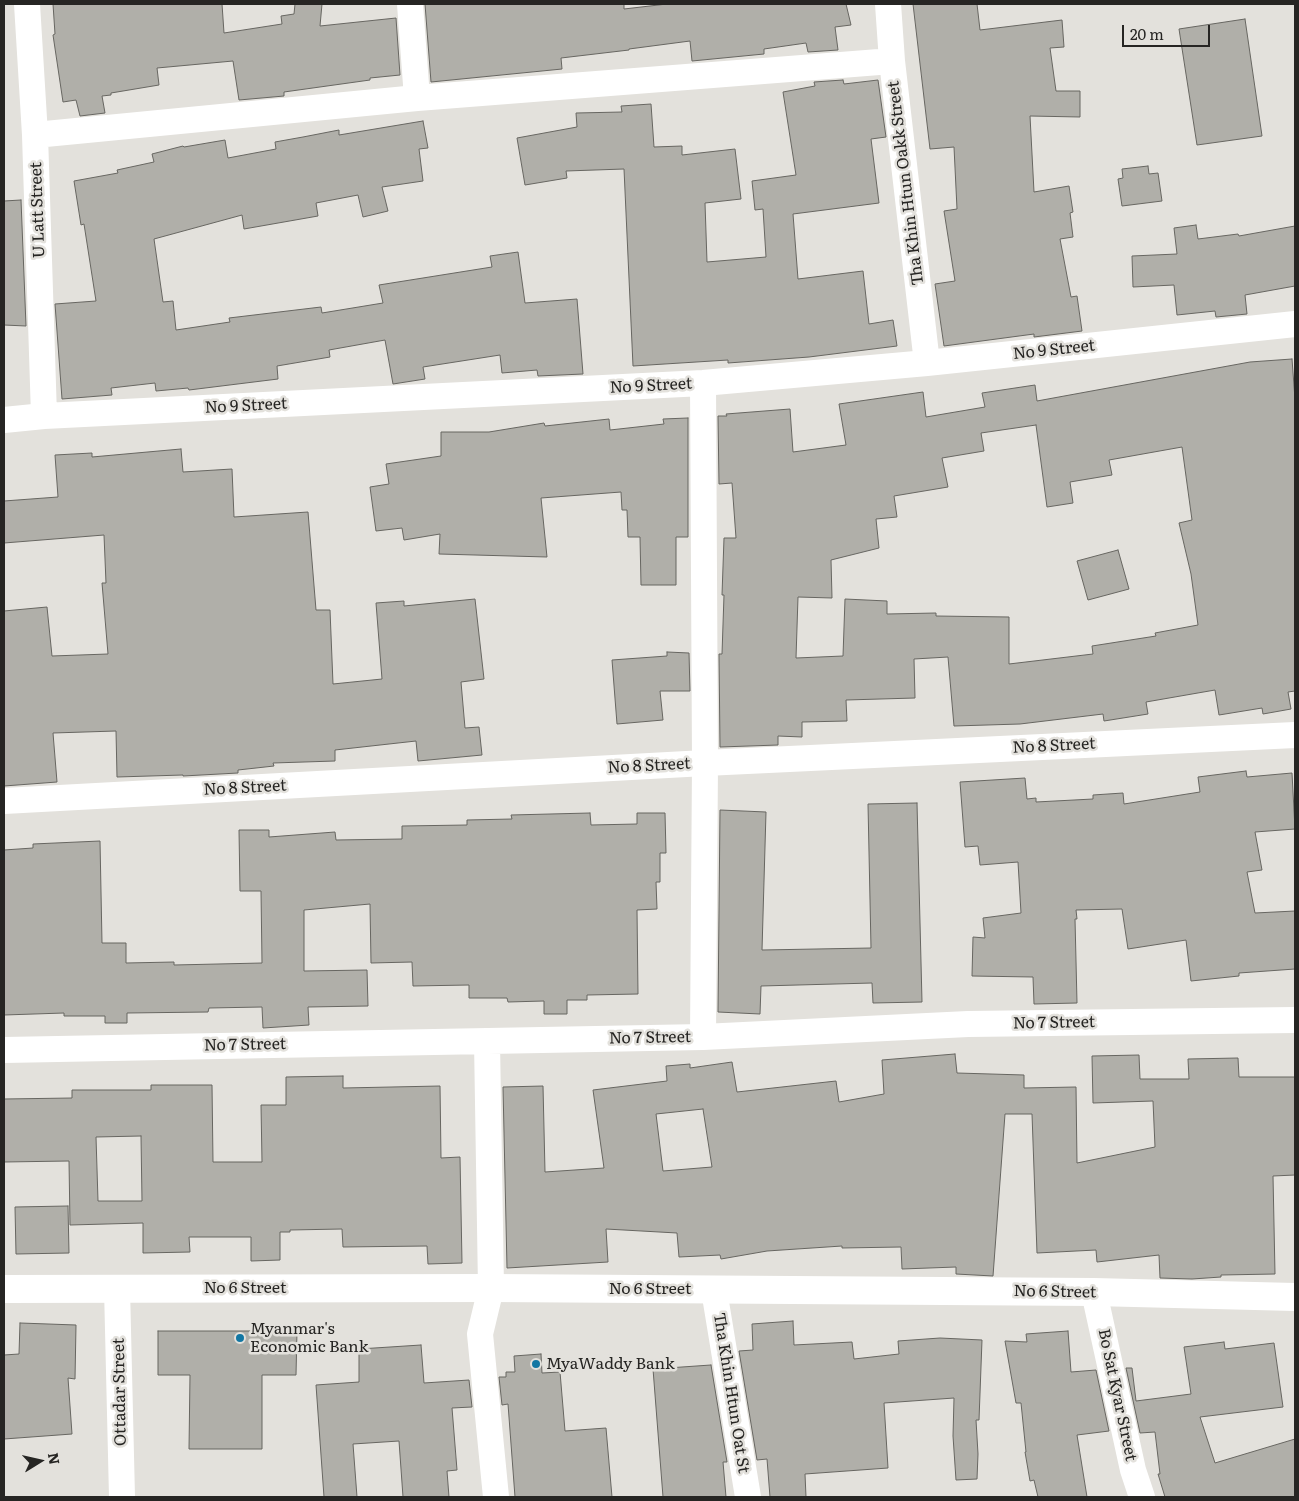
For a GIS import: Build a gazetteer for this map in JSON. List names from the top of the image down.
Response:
{
  "streets": {
    "street": [
      "Tha Khin Htun Oakk Street",
      "U Latt Street",
      "No 9 Street",
      "No 8 Street",
      "No 7 Street",
      "No 6 Street",
      "Ottadar Street",
      "Tha Khin Htun Oat St",
      "Bo Sat Kyar Street"
    ]
  },
  "crossings": [
    ["Tha Khin Htun Oakk Street", "No 9 Street"],
    ["U Latt Street", "No 9 Street"],
    ["No 6 Street", "Ottadar Street"],
    ["No 6 Street", "Tha Khin Htun Oat St"],
    ["No 6 Street", "Bo Sat Kyar Street"]
  ],
  "places": ["Myanmar's Economic Bank", "MyaWaddy Bank"],
  "scale_bar": "20 m",
  "north": "right"
}
